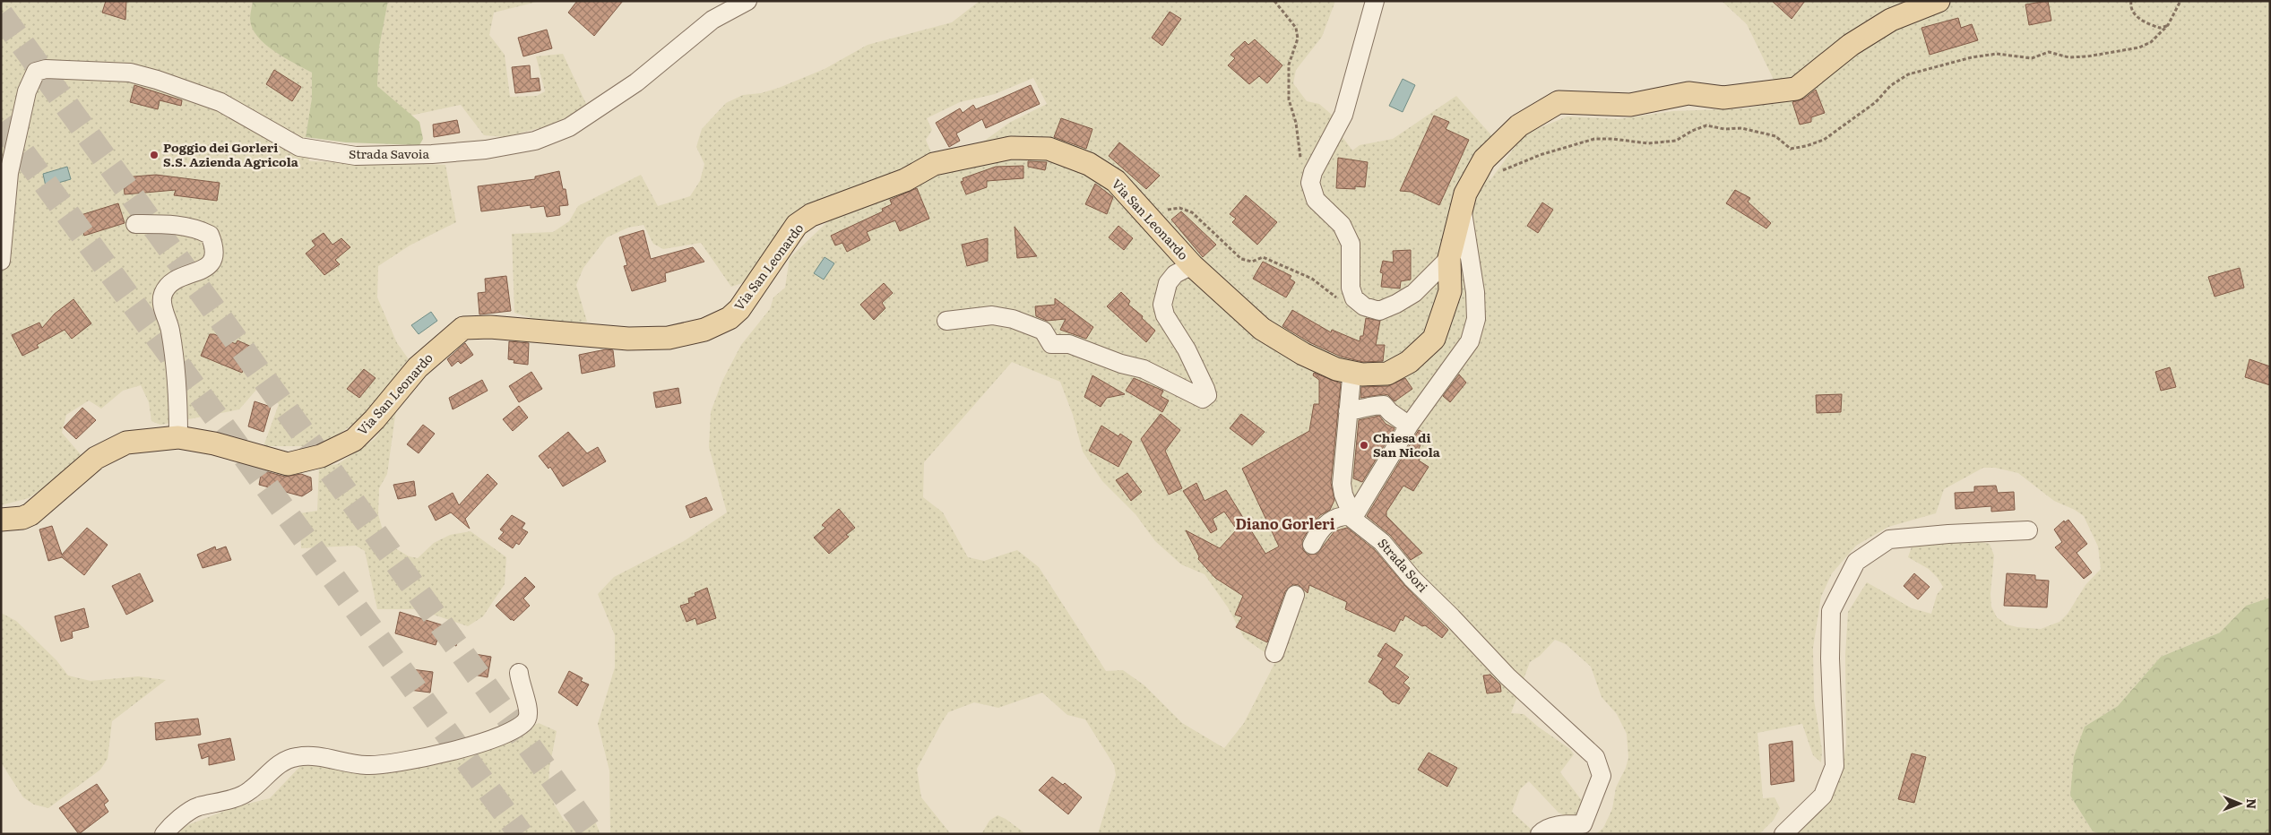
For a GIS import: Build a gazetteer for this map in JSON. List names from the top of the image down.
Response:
{
  "streets": {
    "main road": ["Via San Leonardo"],
    "street": ["Strada Savoia", "Strada Sori"]
  },
  "districts": ["Diano Gorleri"],
  "places": ["Poggio dei Gorleri S.S. Azienda Agricola", "Chiesa di San Nicola"],
  "north": "right"
}
